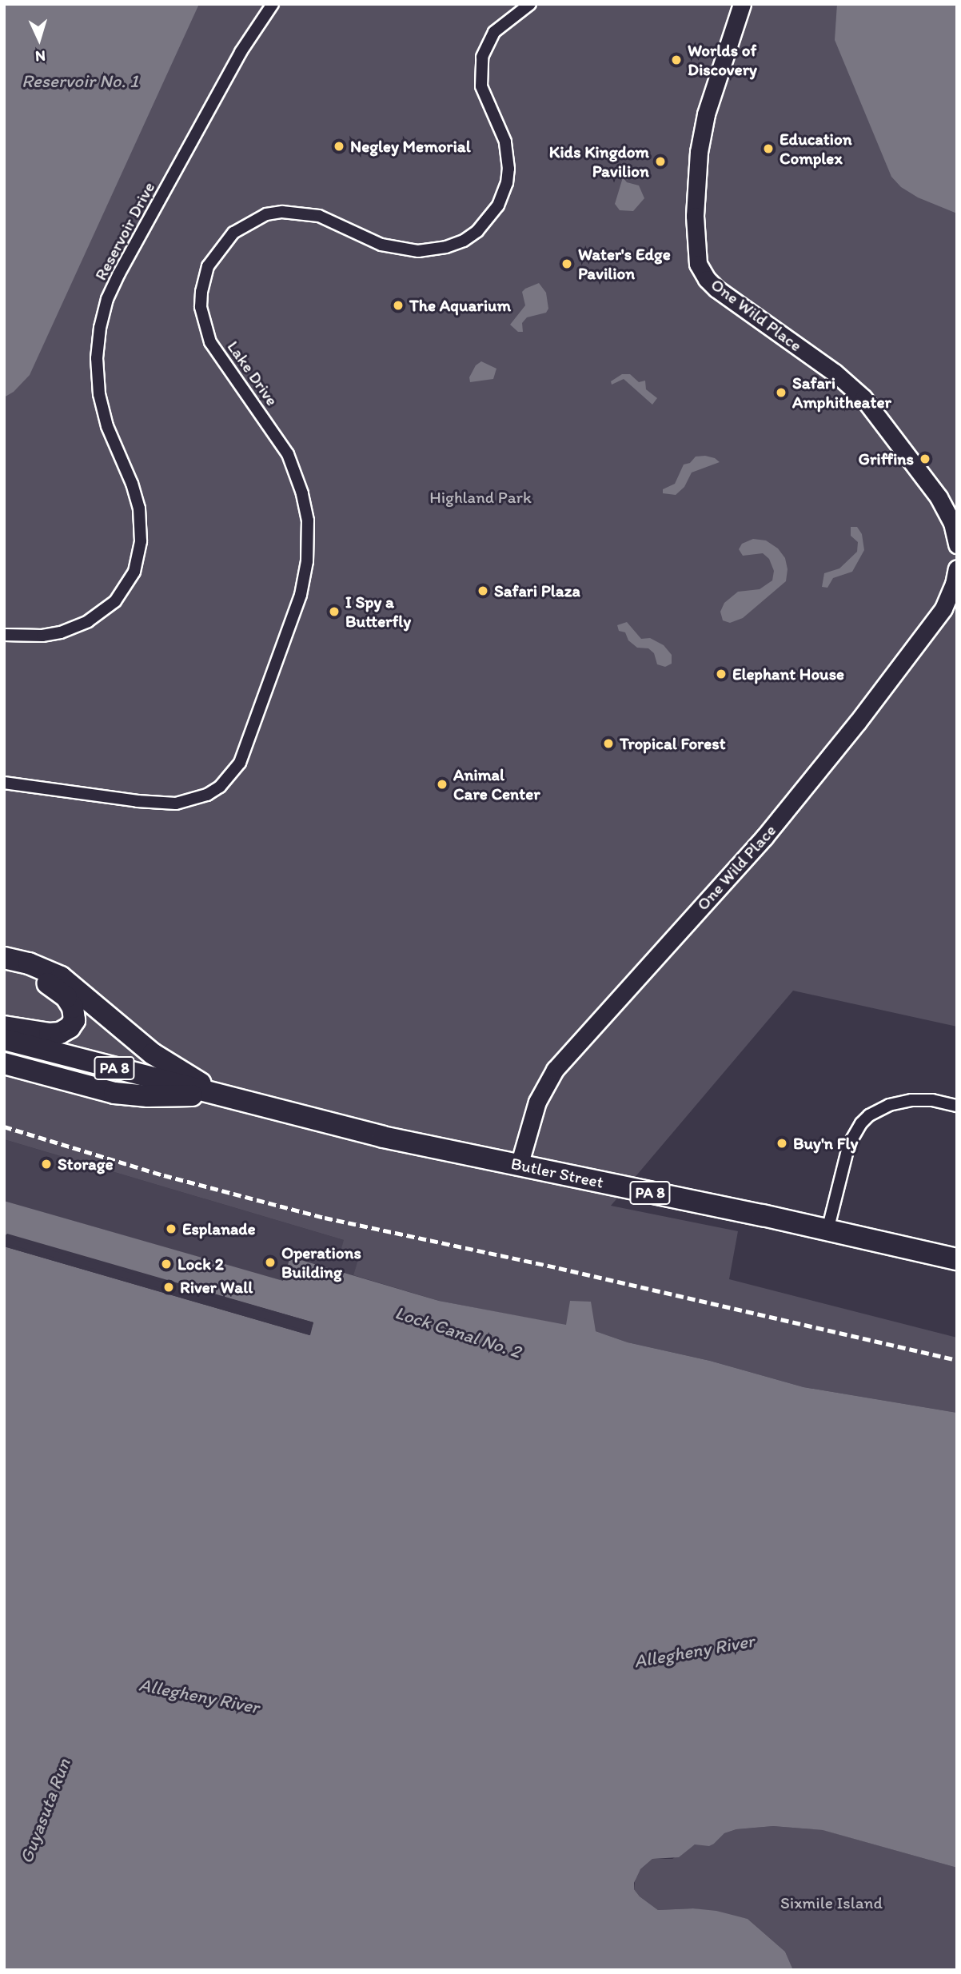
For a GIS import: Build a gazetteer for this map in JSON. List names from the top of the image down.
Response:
{
  "streets": {
    "highway": ["PA 8", "Butler Street"],
    "main road": ["One Wild Place"],
    "street": ["Reservoir Drive", "Lake Drive"]
  },
  "crossings": [
    ["One Wild Place", "Butler Street"],
    ["PA 8", "Butler Street"]
  ],
  "water": [
    "Reservoir No. 1",
    "Lock Canal No. 2",
    "Allegheny River",
    "Guyasuta Run"
  ],
  "parks": ["Highland Park", "Sixmile Island"],
  "places": [
    "Worlds of Discovery",
    "Negley Memorial",
    "Education Complex",
    "Kids Kingdom Pavilion",
    "Water's Edge Pavilion",
    "The Aquarium",
    "Safari Amphitheater",
    "Griffins",
    "Safari Plaza",
    "I Spy a Butterfly",
    "Elephant House",
    "Tropical Forest",
    "Animal Care Center",
    "Buy'n Fly",
    "Storage",
    "Esplanade",
    "Operations Building",
    "Lock 2",
    "River Wall"
  ],
  "north": "bottom"
}
